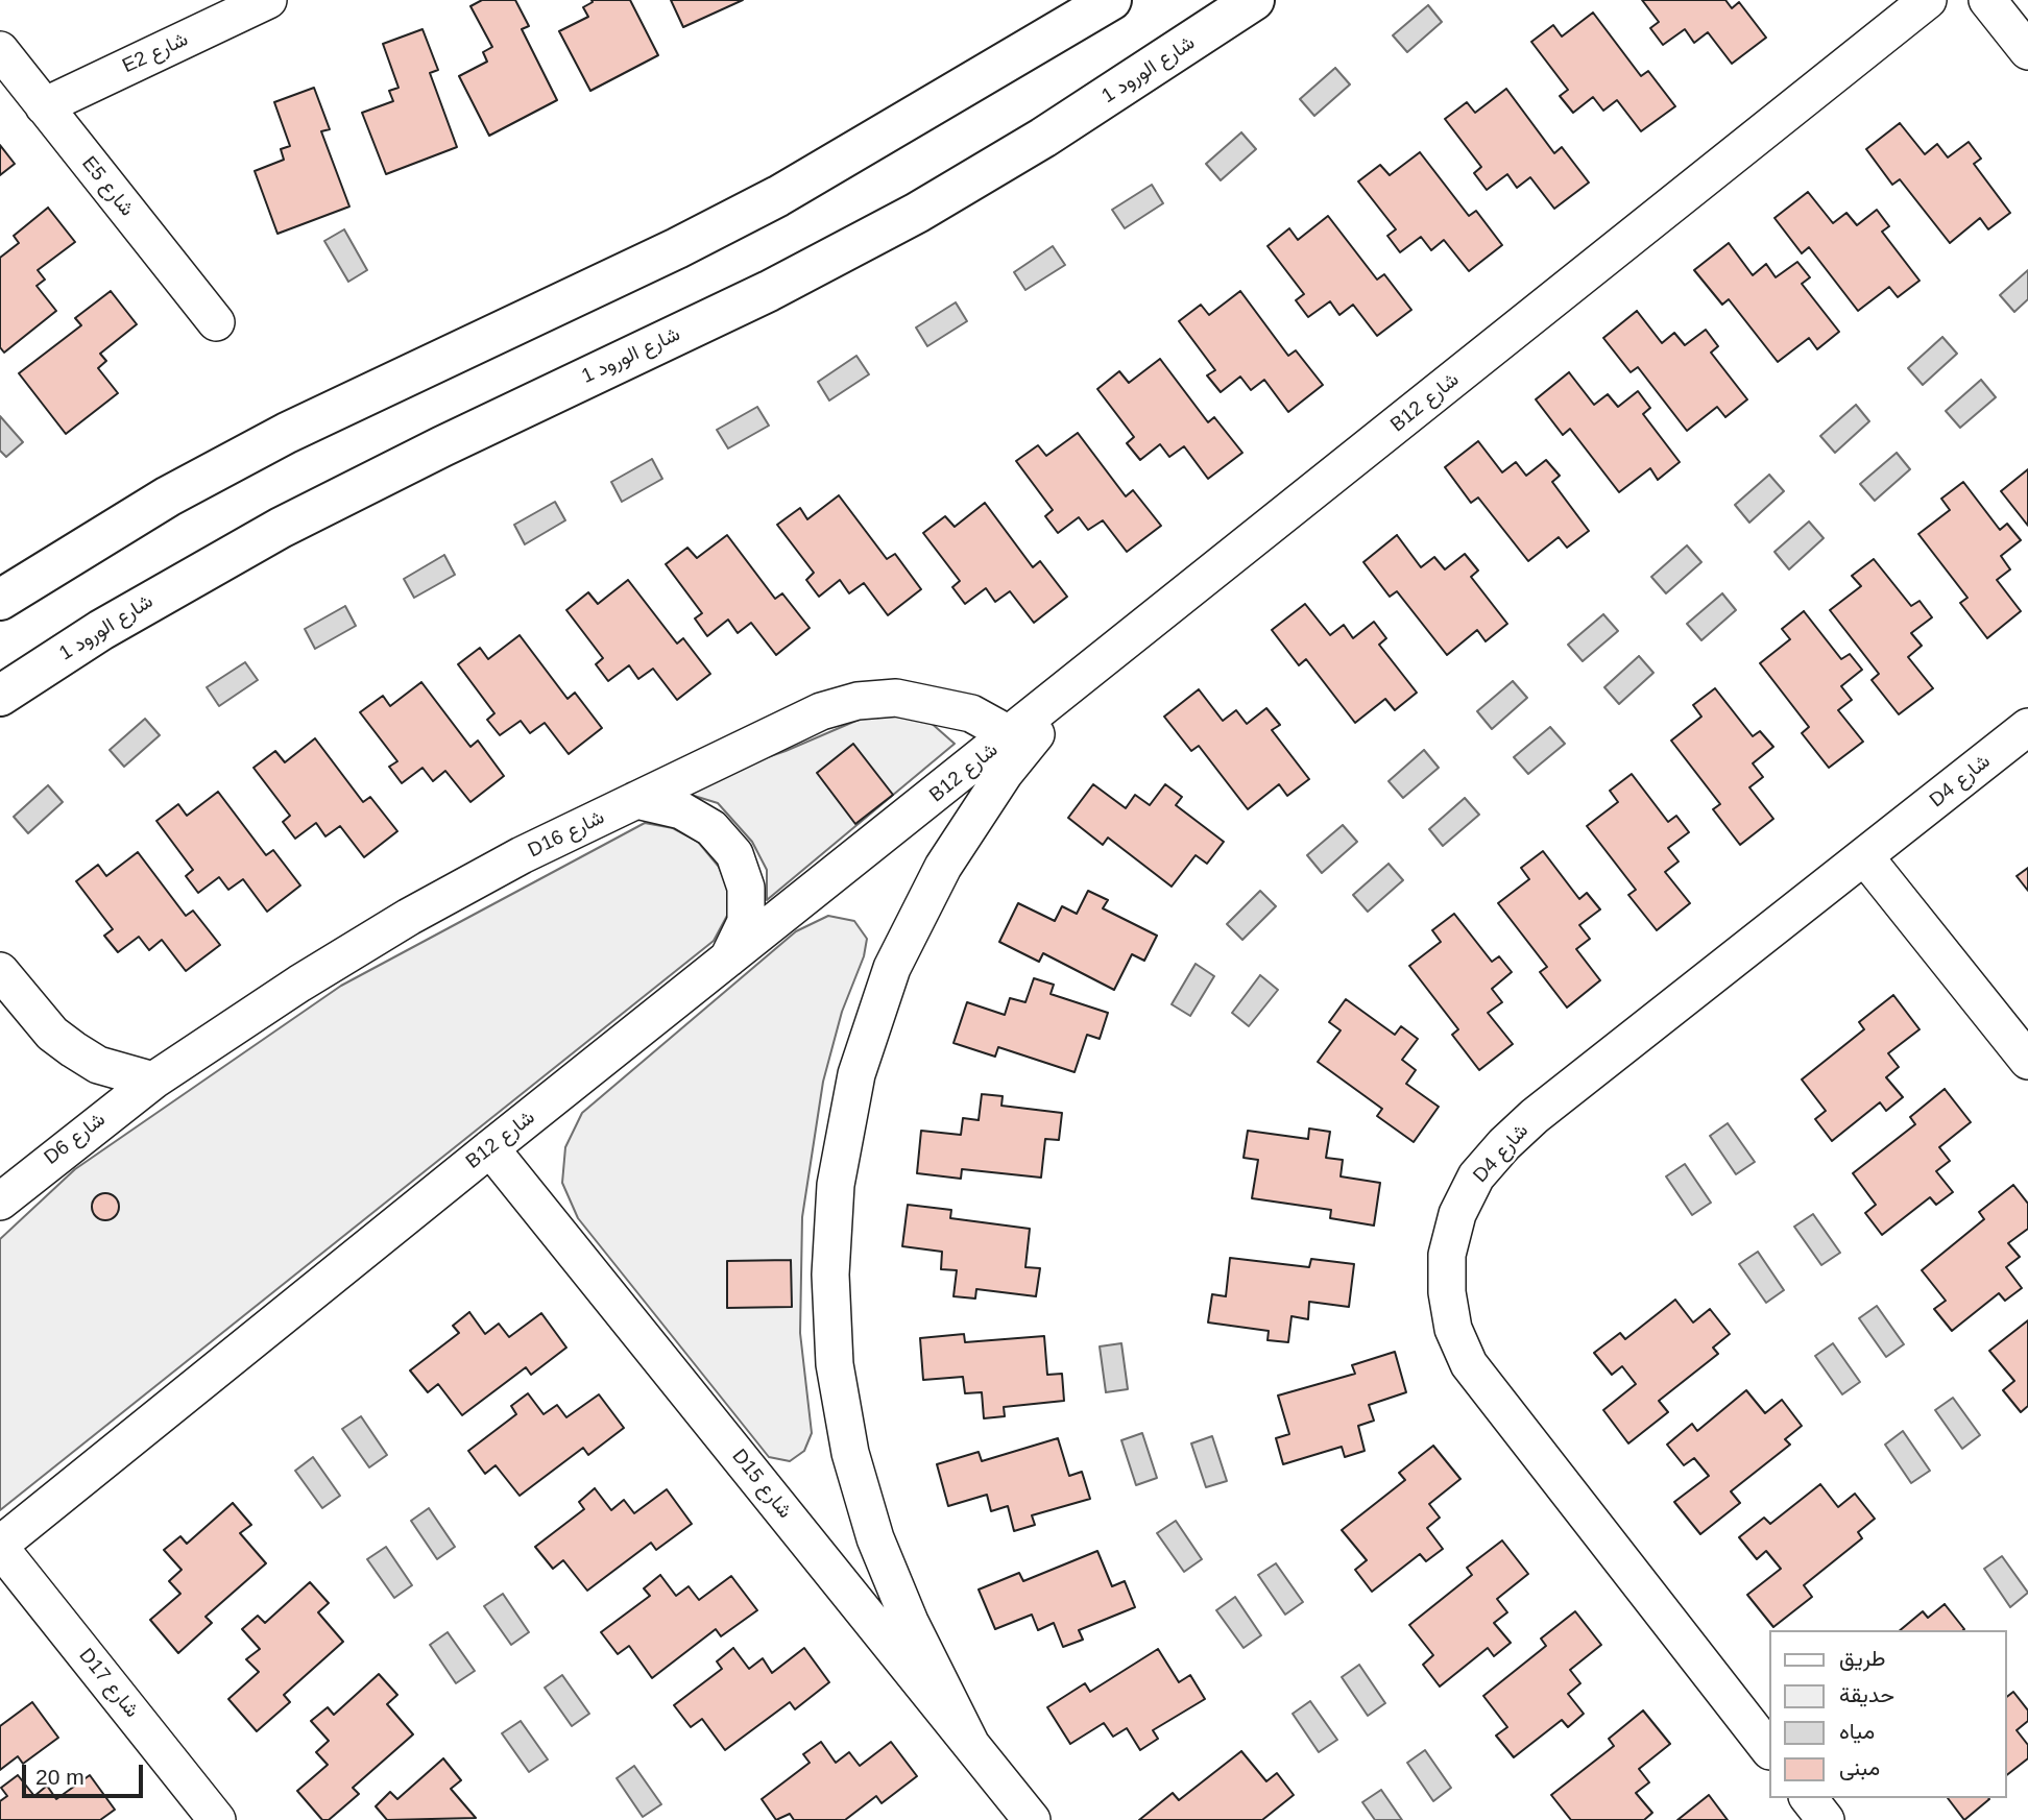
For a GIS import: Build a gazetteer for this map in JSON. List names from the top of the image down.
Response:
{
  "streets": {
    "street": [
      "E2 شارع",
      "شارع الورود 1",
      "E5 شارع",
      "B12 شارع",
      "D4 شارع",
      "D16 شارع",
      "D6 شارع",
      "D15 شارع",
      "D17 شارع"
    ]
  },
  "crossings": [
    ["E2 شارع", "E5 شارع"],
    ["B12 شارع", "D16 شارع"],
    ["B12 شارع", "D15 شارع"],
    ["B12 شارع", "D17 شارع"],
    ["D16 شارع", "D6 شارع"]
  ],
  "legend": [
    "طريق",
    "حديقة",
    "مياه",
    "مبنى"
  ],
  "scale_bar": "20 m"
}
